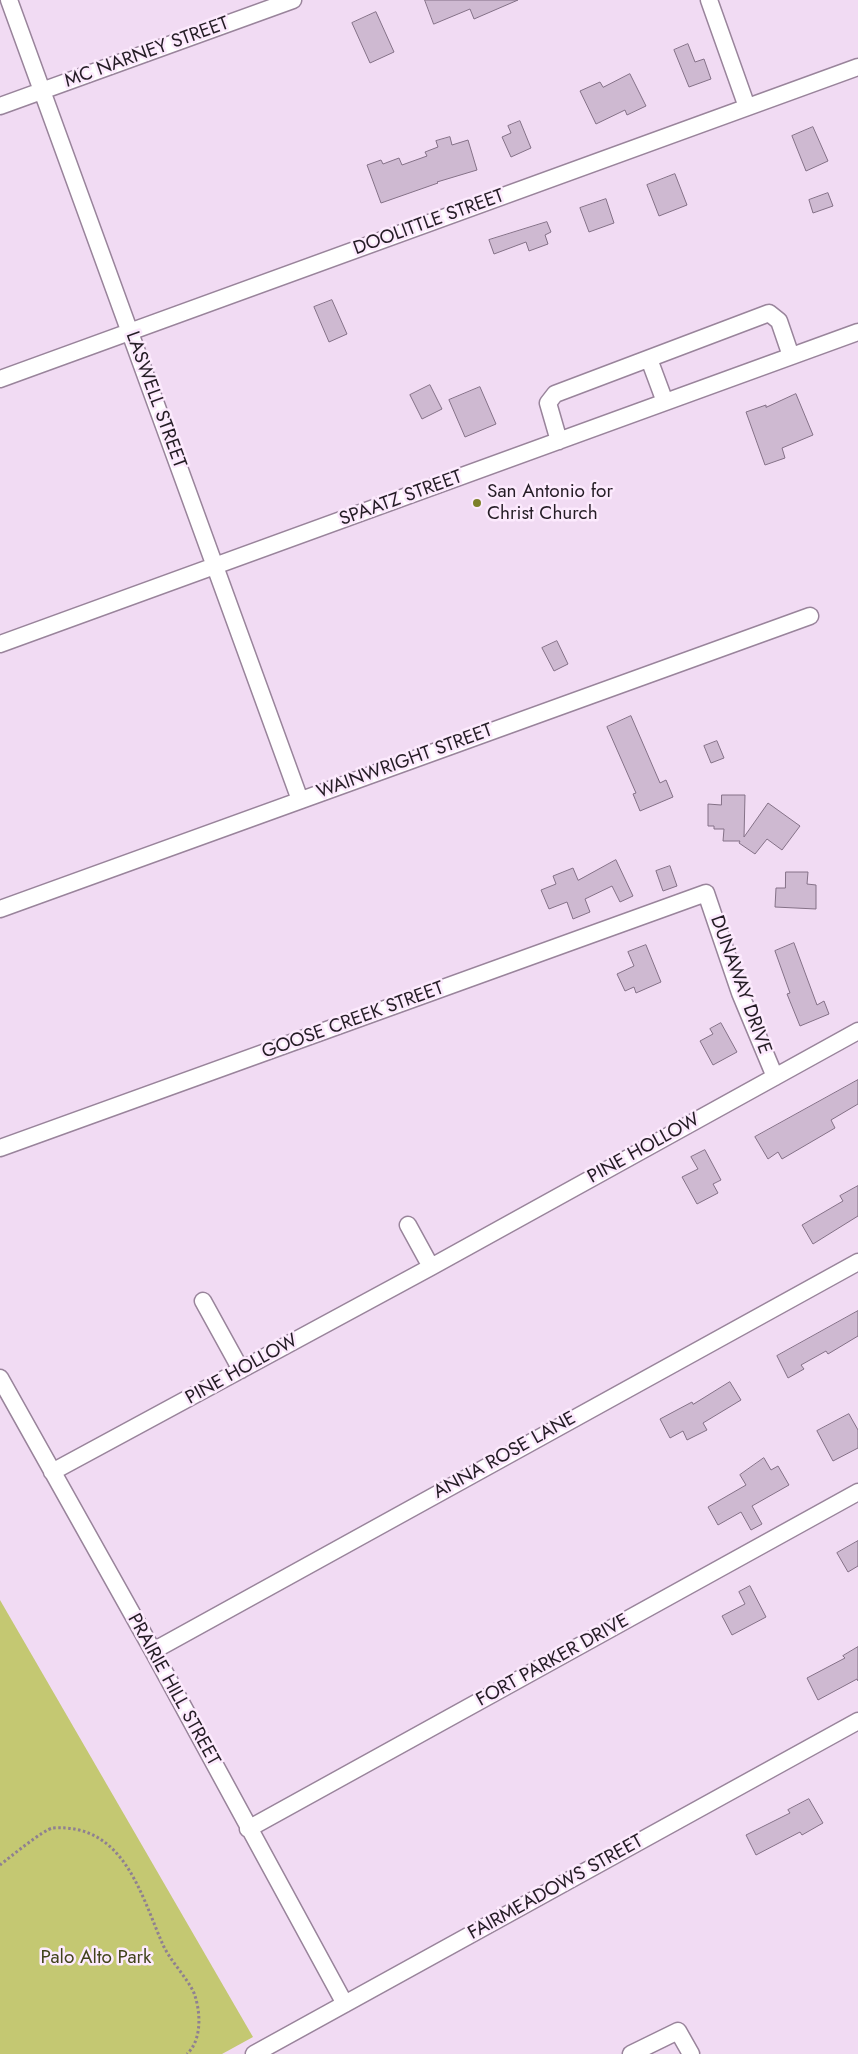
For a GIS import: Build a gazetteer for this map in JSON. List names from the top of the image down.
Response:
{
  "streets": {
    "street": [
      "MC NARNEY STREET",
      "DOOLITTLE STREET",
      "LASWELL STREET",
      "SPAATZ STREET",
      "WAINWRIGHT STREET",
      "DUNAWAY DRIVE",
      "GOOSE CREEK STREET",
      "PINE HOLLOW",
      "ANNA ROSE LANE",
      "FORT PARKER DRIVE",
      "PRAIRIE HILL STREET",
      "FAIRMEADOWS STREET"
    ]
  },
  "crossings": [
    ["MC NARNEY STREET", "LASWELL STREET"],
    ["DOOLITTLE STREET", "LASWELL STREET"],
    ["LASWELL STREET", "SPAATZ STREET"],
    ["LASWELL STREET", "WAINWRIGHT STREET"],
    ["DUNAWAY DRIVE", "GOOSE CREEK STREET"],
    ["DUNAWAY DRIVE", "PINE HOLLOW"],
    ["PINE HOLLOW", "PRAIRIE HILL STREET"],
    ["ANNA ROSE LANE", "PRAIRIE HILL STREET"],
    ["FORT PARKER DRIVE", "PRAIRIE HILL STREET"],
    ["PRAIRIE HILL STREET", "FAIRMEADOWS STREET"]
  ],
  "parks": ["Palo Alto Park"],
  "places": ["San Antonio for Christ Church"]
}
